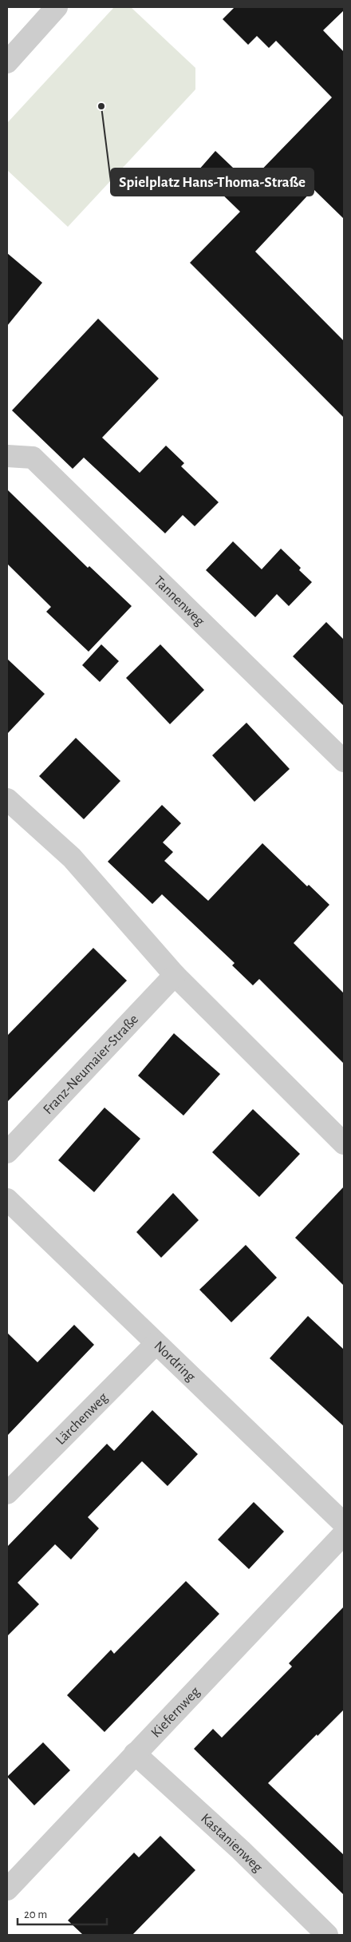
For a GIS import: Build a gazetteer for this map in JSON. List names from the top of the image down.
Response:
{
  "streets": {
    "street": [
      "Tannenweg",
      "Franz-Neumaier-Straße",
      "Nordring",
      "Lärchenweg",
      "Kiefernweg",
      "Kastanienweg"
    ]
  },
  "crossings": [
    ["Nordring", "Lärchenweg"],
    ["Kiefernweg", "Kastanienweg"]
  ],
  "places": ["Spielplatz Hans-Thoma-Straße"],
  "scale_bar": "20 m"
}
